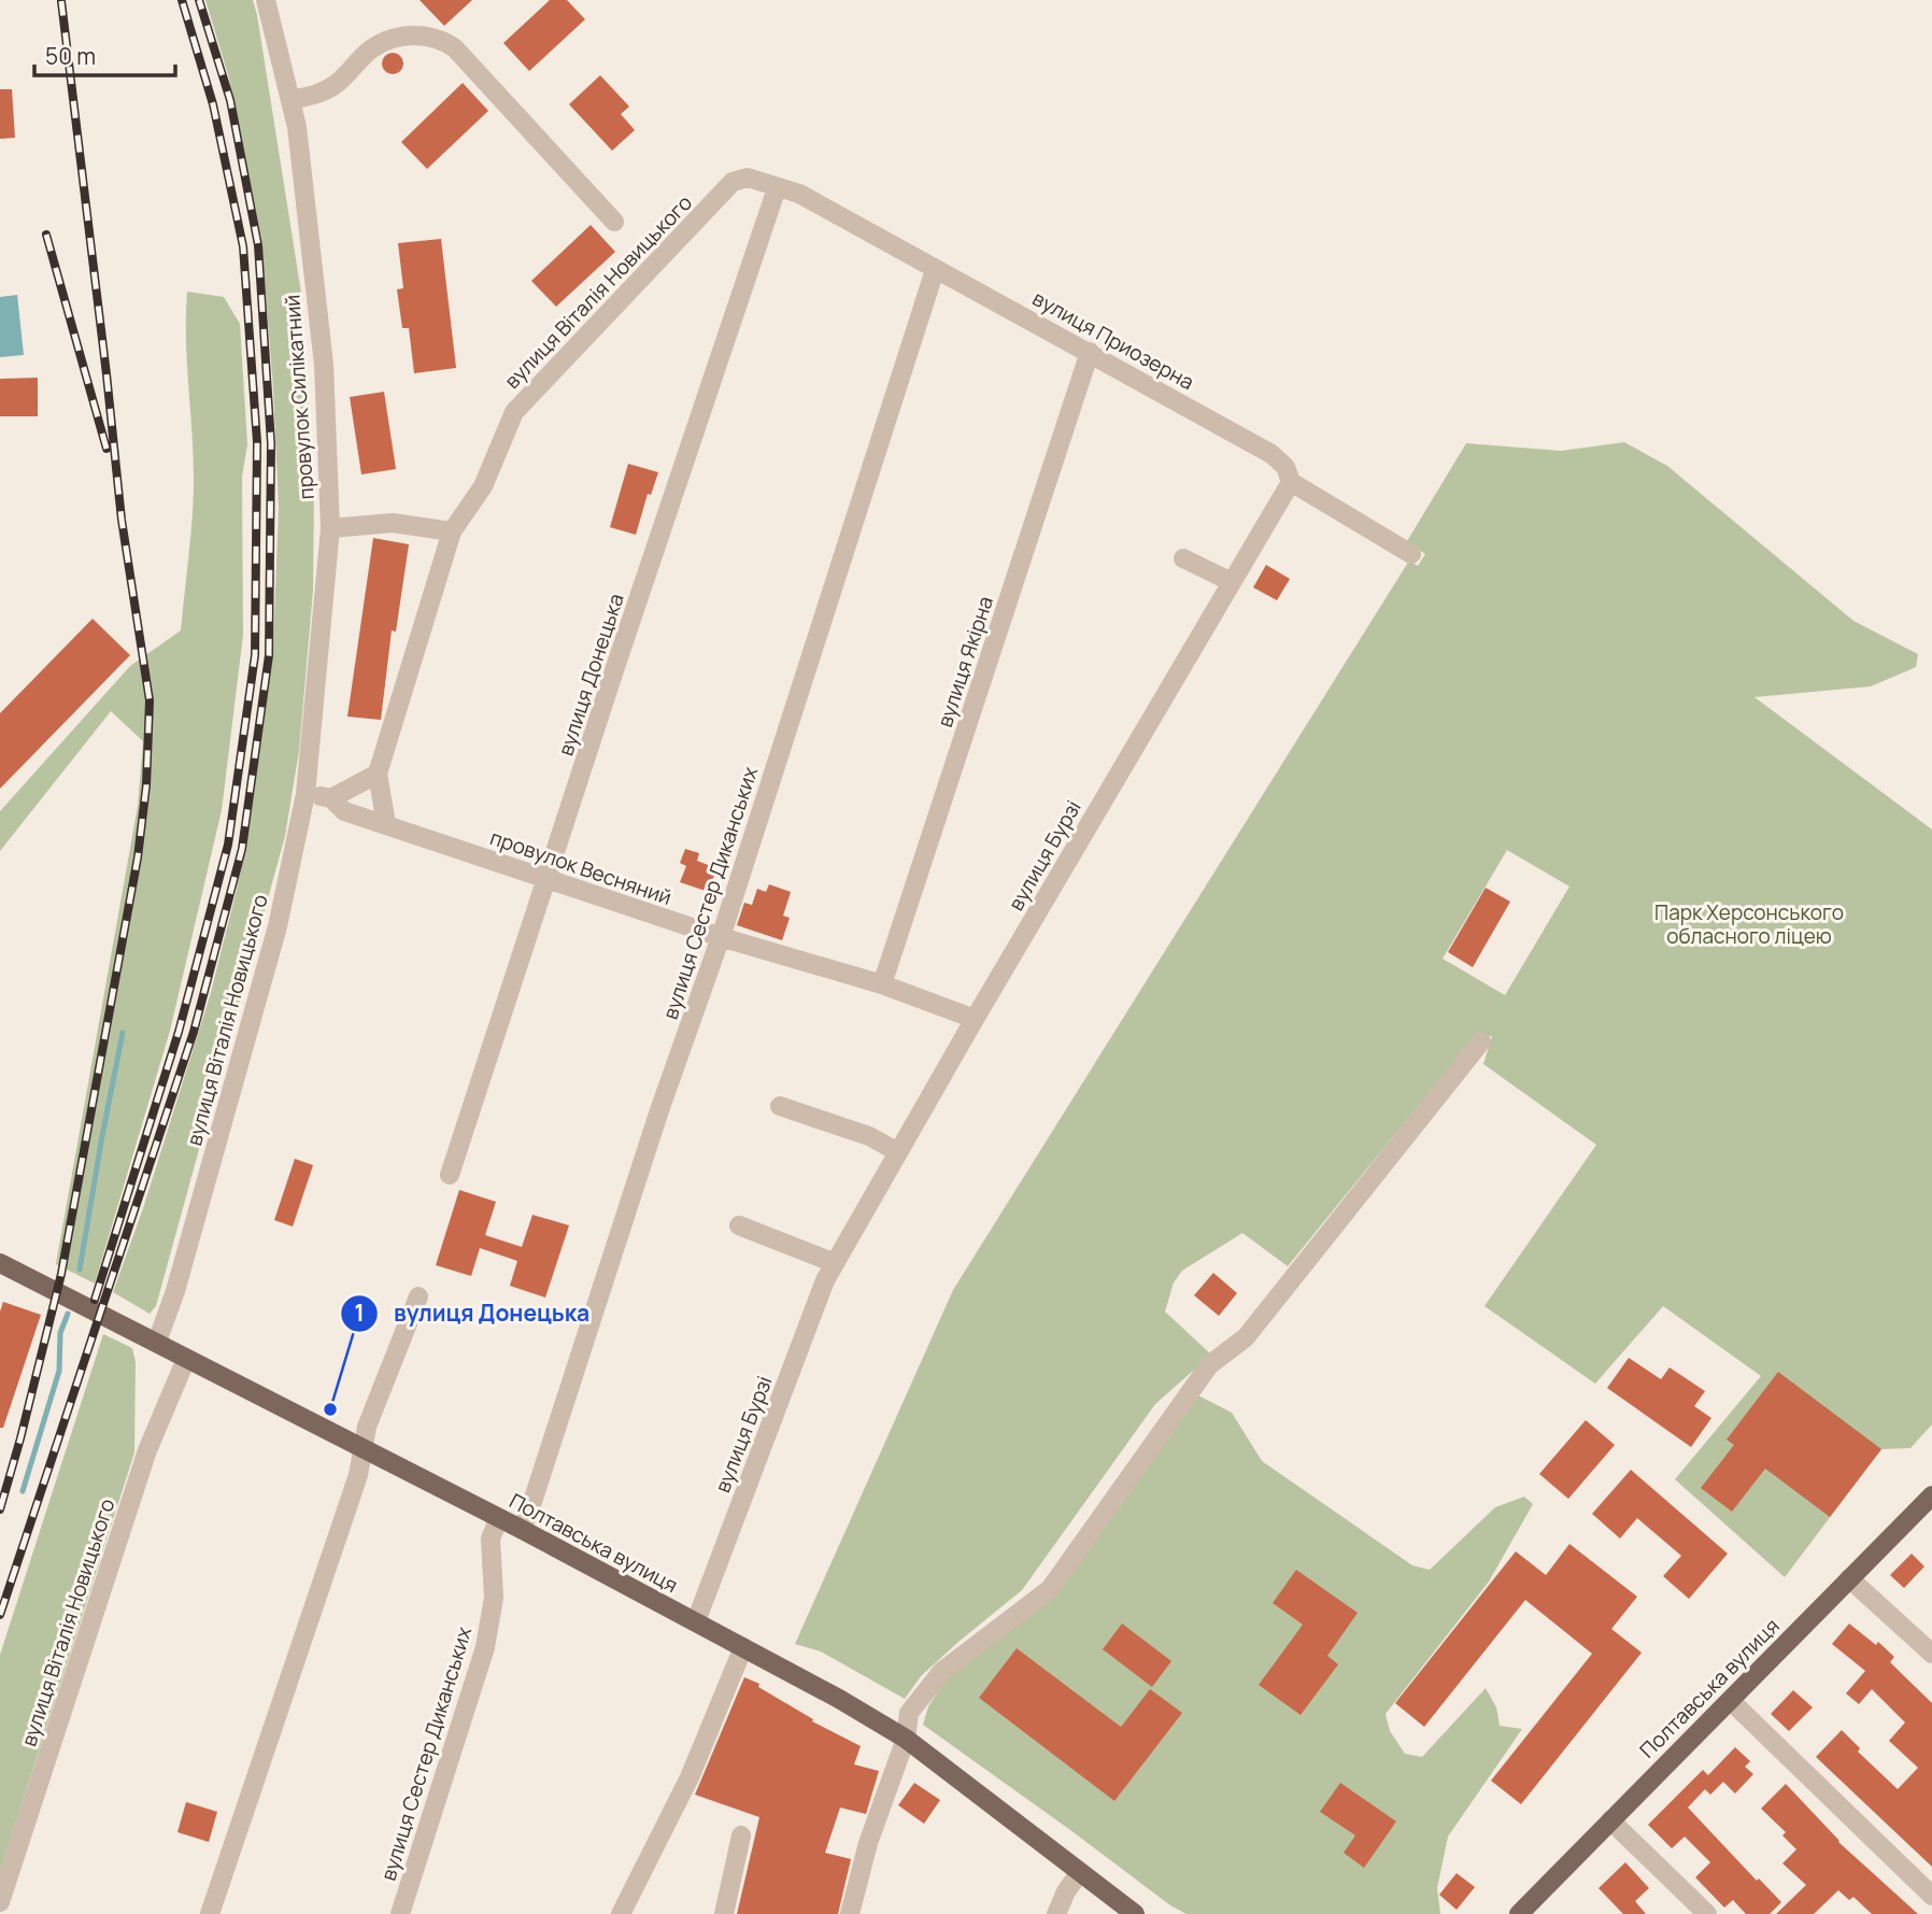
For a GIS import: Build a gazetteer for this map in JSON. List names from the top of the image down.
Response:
{
  "streets": {
    "main road": ["Полтавська вулиця"],
    "street": [
      "вулиця Віталія Новицького",
      "вулиця Приозерна",
      "провулок Силікатний",
      "вулиця Якірна",
      "вулиця Донецька",
      "вулиця Бурзі",
      "провулок Весняний",
      "вулиця Сестер Диканських"
    ]
  },
  "crossings": [
    ["вулиця Віталія Новицького", "вулиця Приозерна"],
    ["вулиця Віталія Новицького", "провулок Силікатний"],
    ["вулиця Віталія Новицького", "вулиця Донецька"],
    ["вулиця Віталія Новицького", "провулок Весняний"],
    ["вулиця Віталія Новицького", "Полтавська вулиця"],
    ["вулиця Приозерна", "вулиця Якірна"],
    ["вулиця Приозерна", "вулиця Донецька"],
    ["вулиця Приозерна", "вулиця Бурзі"],
    ["вулиця Приозерна", "вулиця Сестер Диканських"],
    ["провулок Силікатний", "провулок Весняний"],
    ["вулиця Якірна", "провулок Весняний"],
    ["вулиця Донецька", "провулок Весняний"],
    ["вулиця Бурзі", "провулок Весняний"],
    ["вулиця Бурзі", "Полтавська вулиця"],
    ["провулок Весняний", "вулиця Сестер Диканських"],
    ["вулиця Сестер Диканських", "Полтавська вулиця"]
  ],
  "parks": ["Парк Херсонського обласного ліцею"],
  "places": ["вулиця Донецька"],
  "scale_bar": "50 m"
}
